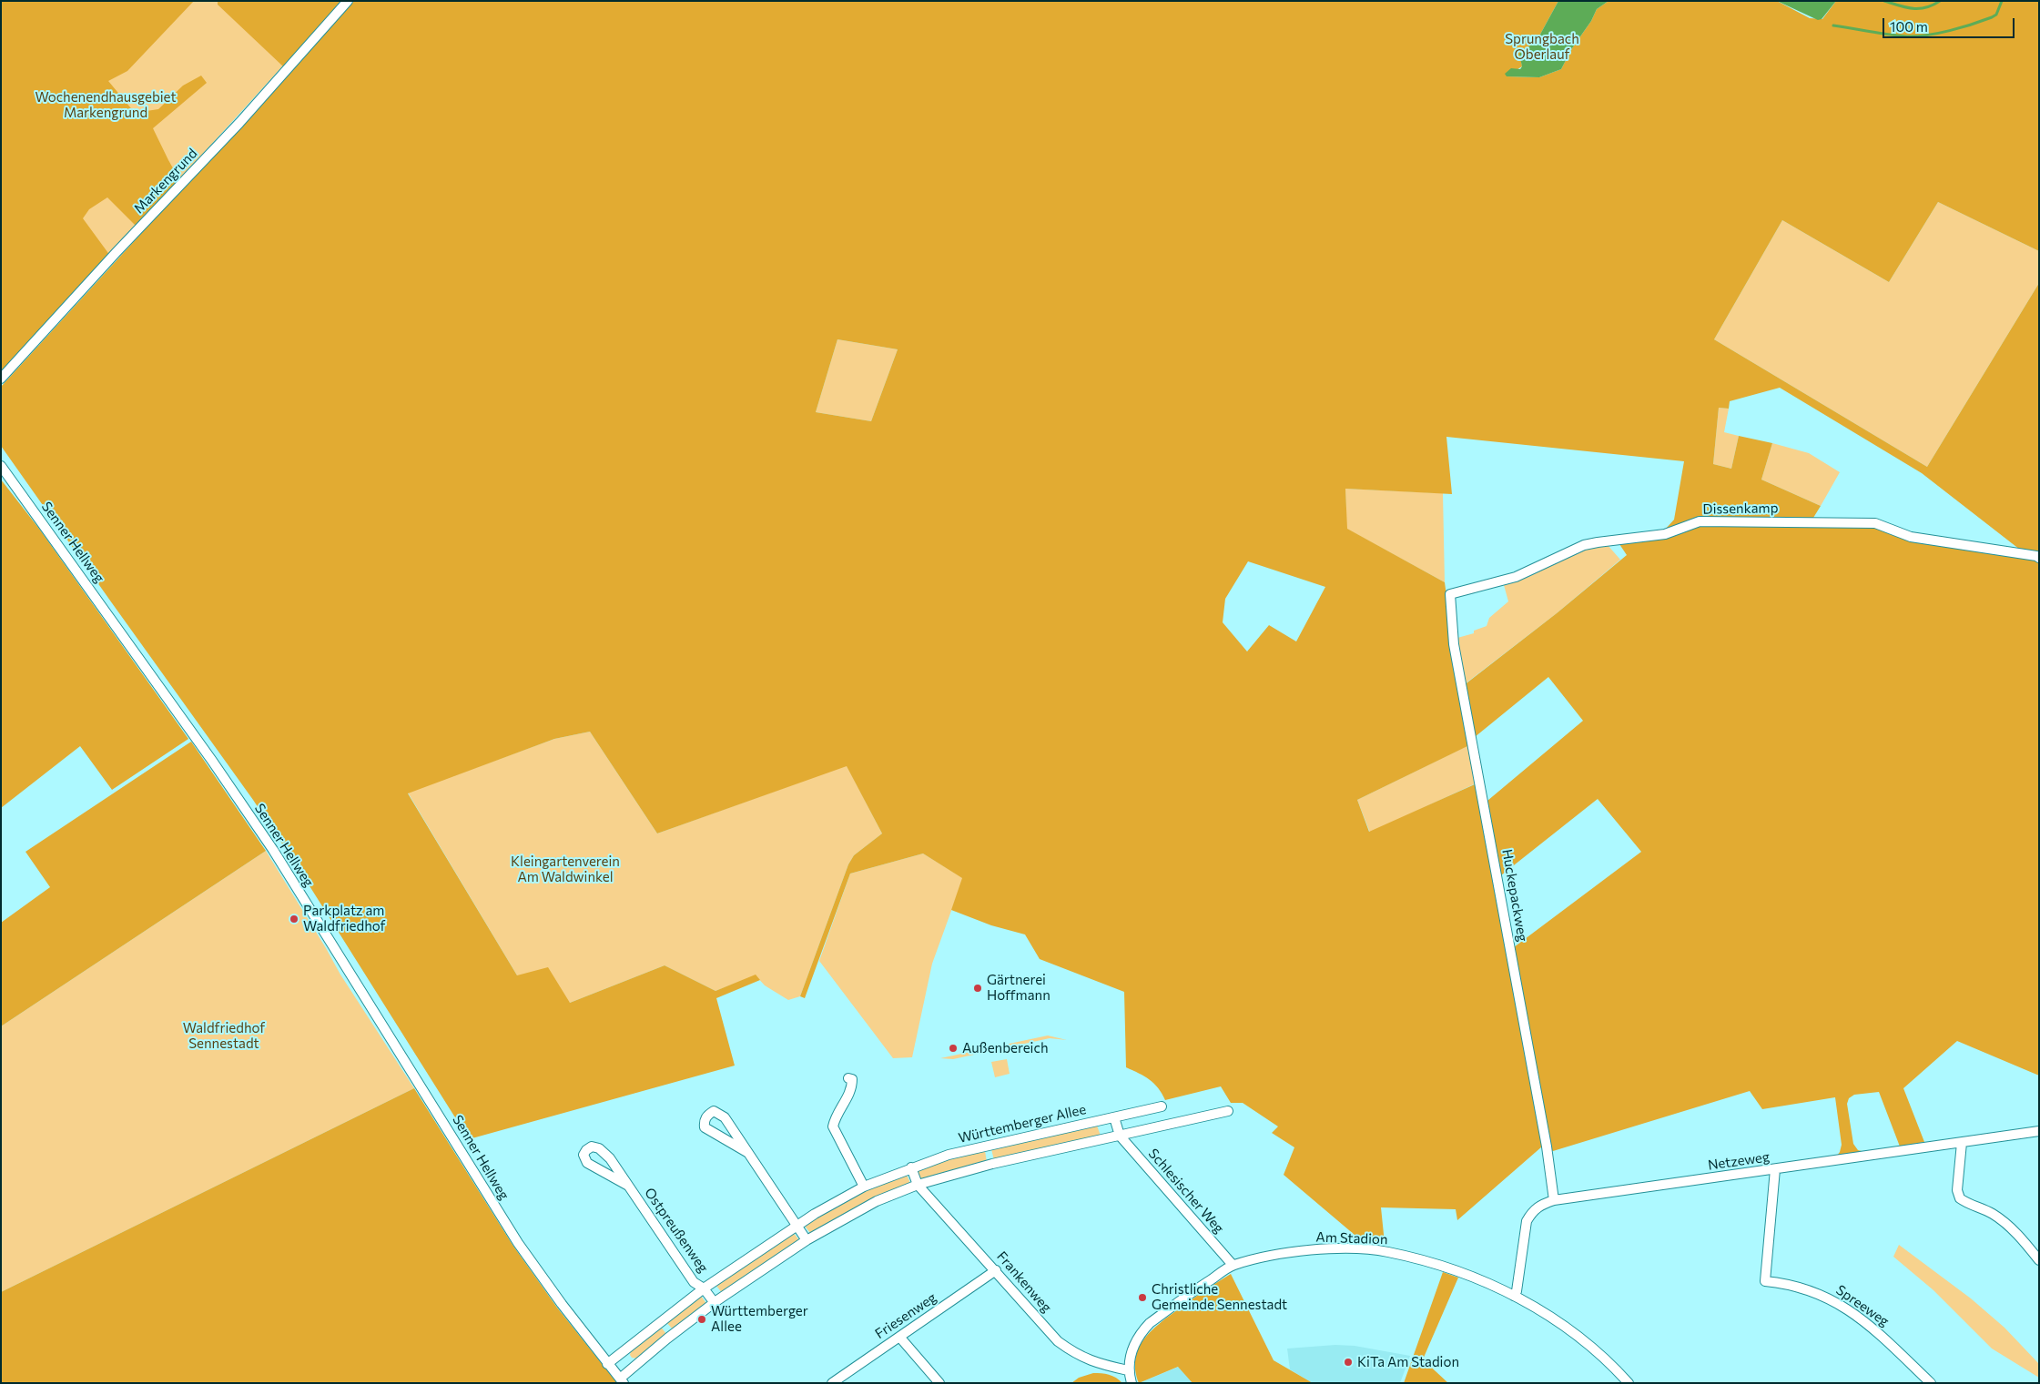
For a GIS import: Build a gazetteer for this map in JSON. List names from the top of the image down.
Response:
{
  "streets": {
    "street": [
      "Markengrund",
      "Dissenkamp",
      "Senner Hellweg",
      "Huckepackweg",
      "Württemberger Allee",
      "Netzeweg",
      "Schlesischer Weg",
      "Ostpreußenweg",
      "Am Stadion",
      "Frankenweg",
      "Spreeweg",
      "Friesenweg"
    ]
  },
  "crossings": [
    ["Dissenkamp", "Huckepackweg"],
    ["Senner Hellweg", "Württemberger Allee"],
    ["Huckepackweg", "Netzeweg"],
    ["Württemberger Allee", "Ostpreußenweg"],
    ["Netzeweg", "Am Stadion"],
    ["Netzeweg", "Spreeweg"],
    ["Schlesischer Weg", "Am Stadion"],
    ["Am Stadion", "Frankenweg"],
    ["Frankenweg", "Friesenweg"]
  ],
  "parks": [
    "Sprungbach Oberlauf",
    "Wochenendhausgebiet Markengrund",
    "Kleingartenverein Am Waldwinkel",
    "Waldfriedhof Sennestadt"
  ],
  "places": [
    "Parkplatz am Waldfriedhof",
    "Gärtnerei Hoffmann",
    "Außenbereich",
    "Christliche Gemeinde Sennestadt",
    "Württemberger Allee",
    "KiTa Am Stadion"
  ],
  "scale_bar": "100 m"
}
